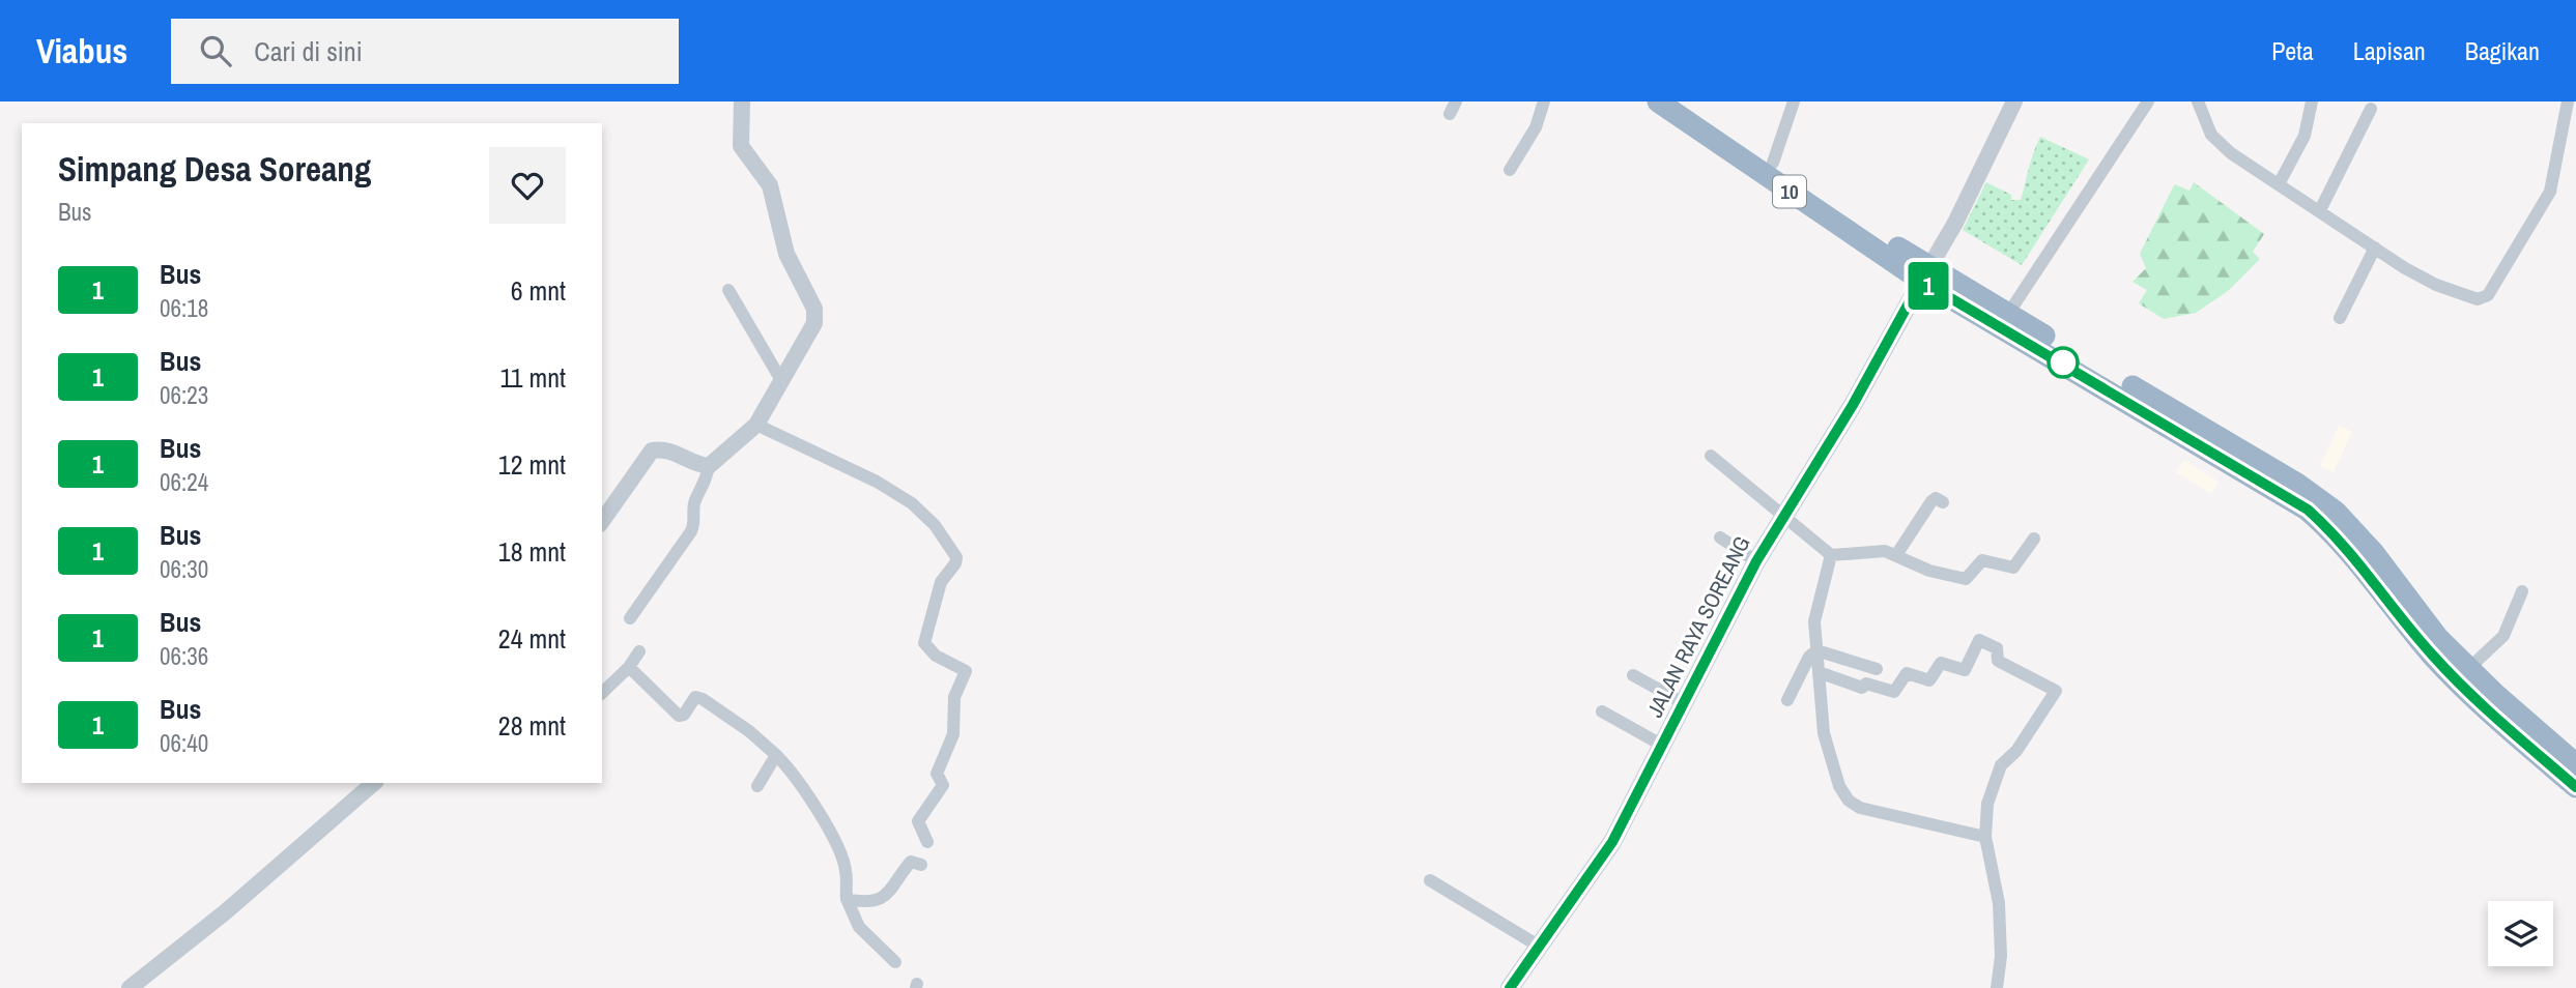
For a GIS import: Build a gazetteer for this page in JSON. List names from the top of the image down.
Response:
{
  "streets": {
    "highway": ["10"],
    "main road": ["JALAN RAYA SOREANG"]
  },
  "crossings": [
    ["10", "JALAN RAYA SOREANG"]
  ],
  "lines": ["bus line 1"],
  "page": {
    "header": "Viabus",
    "search": "Cari di sini",
    "nav": ["Peta", "Lapisan", "Bagikan"],
    "on_map": "1",
    "heading": ["Simpang Desa Soreang", "Bus"],
    "list": [
      {
        "mark": "1",
        "name": "Bus",
        "note": "06:18",
        "value": "6 mnt"
      },
      {
        "mark": "1",
        "name": "Bus",
        "note": "06:23",
        "value": "11 mnt"
      },
      {
        "mark": "1",
        "name": "Bus",
        "note": "06:24",
        "value": "12 mnt"
      },
      {
        "mark": "1",
        "name": "Bus",
        "note": "06:30",
        "value": "18 mnt"
      },
      {
        "mark": "1",
        "name": "Bus",
        "note": "06:36",
        "value": "24 mnt"
      },
      {
        "mark": "1",
        "name": "Bus",
        "note": "06:40",
        "value": "28 mnt"
      }
    ]
  }
}
